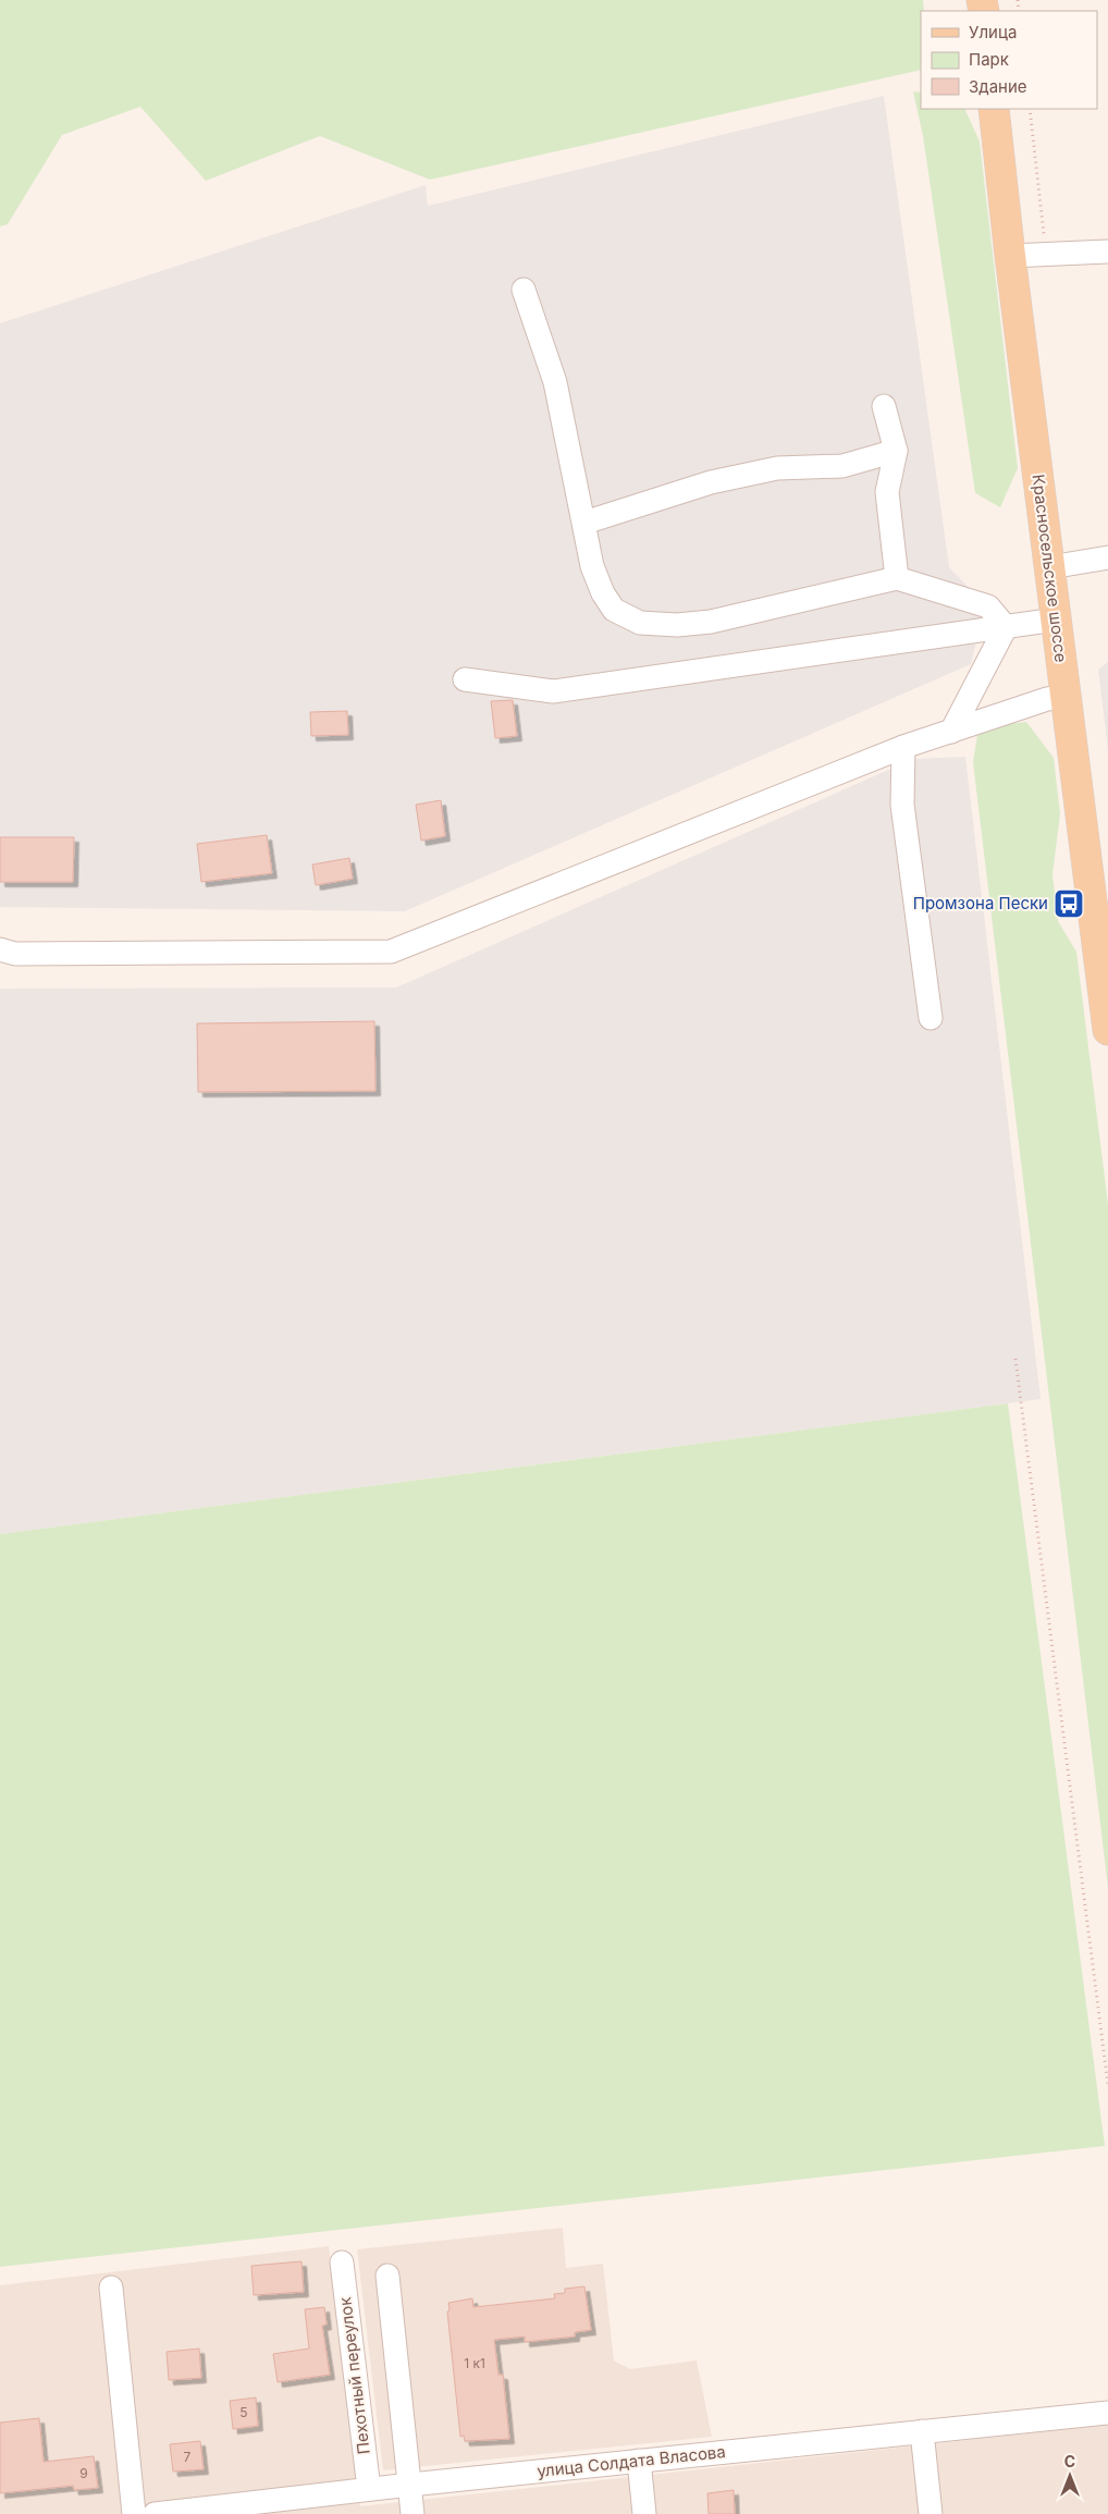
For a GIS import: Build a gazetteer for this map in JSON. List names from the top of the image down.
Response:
{
  "streets": {
    "main road": ["Красносельское шоссе"],
    "street": ["Пехотный переулок", "улица Солдата Власова"]
  },
  "crossings": [
    ["Пехотный переулок", "улица Солдата Власова"]
  ],
  "places": {
    "bus stop": ["Промзона Пески"]
  },
  "house_numbers": [
    "1 к1",
    "5",
    "7",
    "9"
  ],
  "legend": ["Улица", "Парк", "Здание"],
  "north": "top"
}
